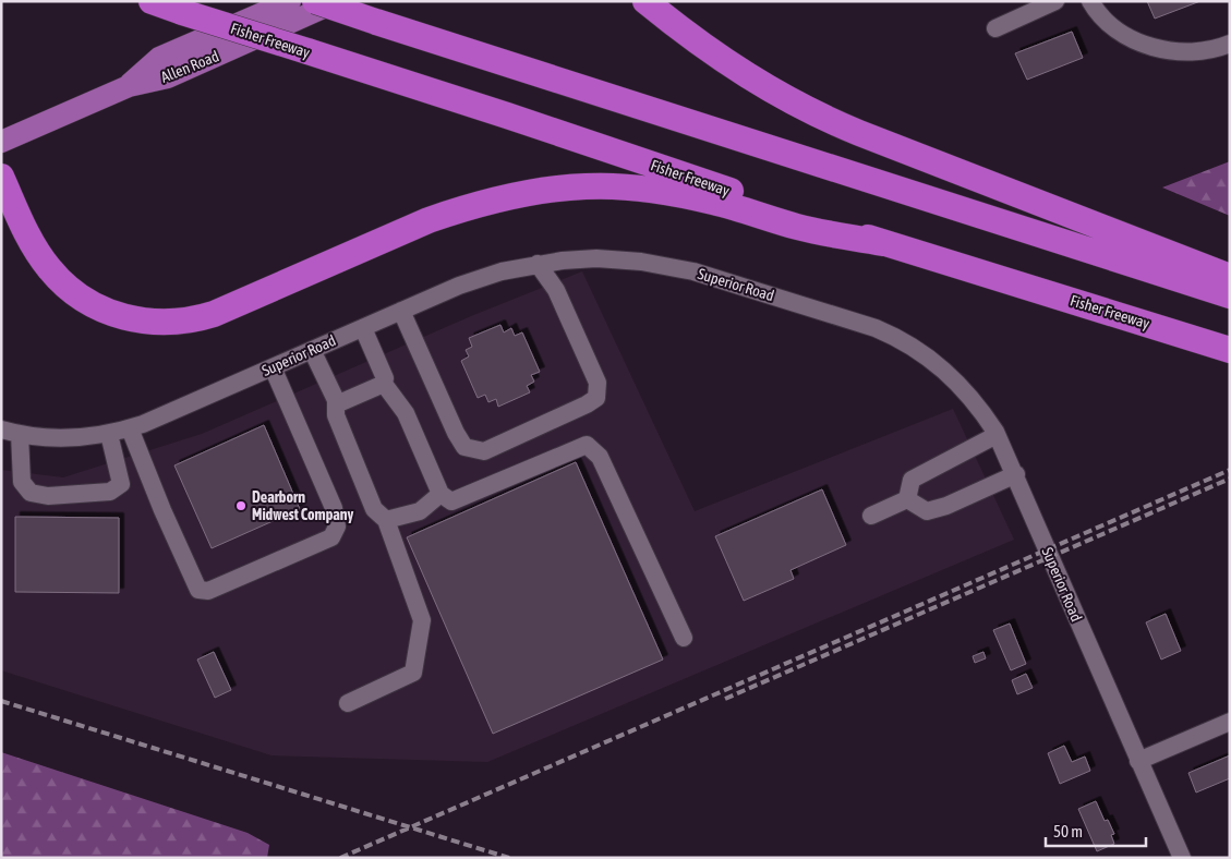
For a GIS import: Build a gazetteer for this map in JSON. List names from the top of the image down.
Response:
{
  "streets": {
    "highway": ["Fisher Freeway"],
    "main road": ["Allen Road"],
    "street": ["Superior Road"]
  },
  "places": ["Dearborn Midwest Company"],
  "scale_bar": "50 m"
}
